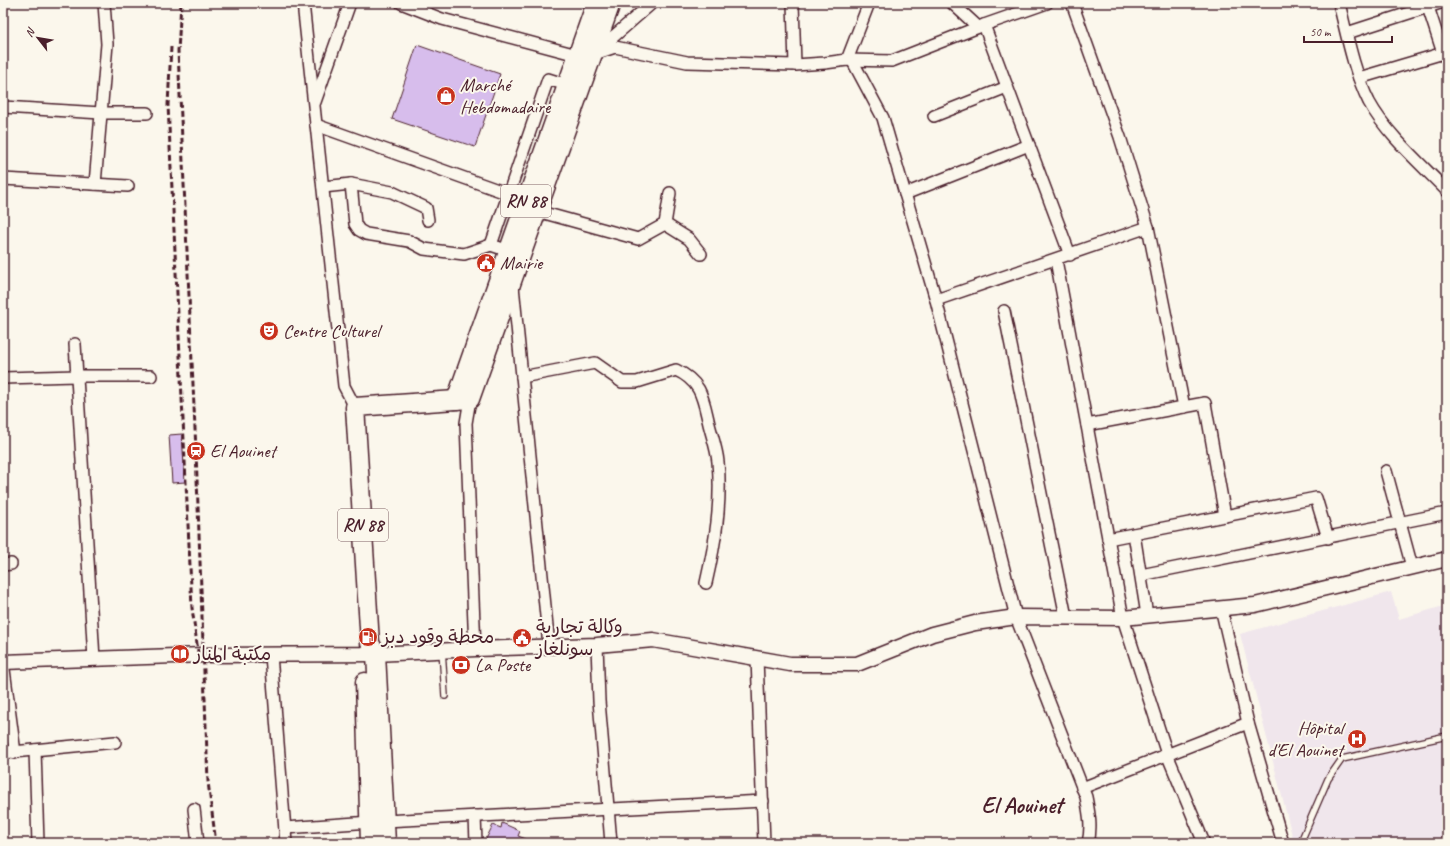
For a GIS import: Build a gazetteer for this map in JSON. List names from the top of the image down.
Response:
{
  "streets": {
    "main road": ["RN 88"]
  },
  "districts": ["El Aouinet"],
  "places": {
    "shop": ["Marché Hebdomadaire"],
    "public building": ["Mairie", "وكالة تجارية سونلغاز"],
    "theatre": ["Centre Culturel"],
    "station": ["El Aouinet"],
    "fuel station": ["محطة وقود دبز"],
    "library": ["مكتبة المنار"],
    "bank": ["La Poste"],
    "hospital": ["Hôpital d'El Aouinet"]
  },
  "scale_bar": "50 m",
  "north": "top left"
}
